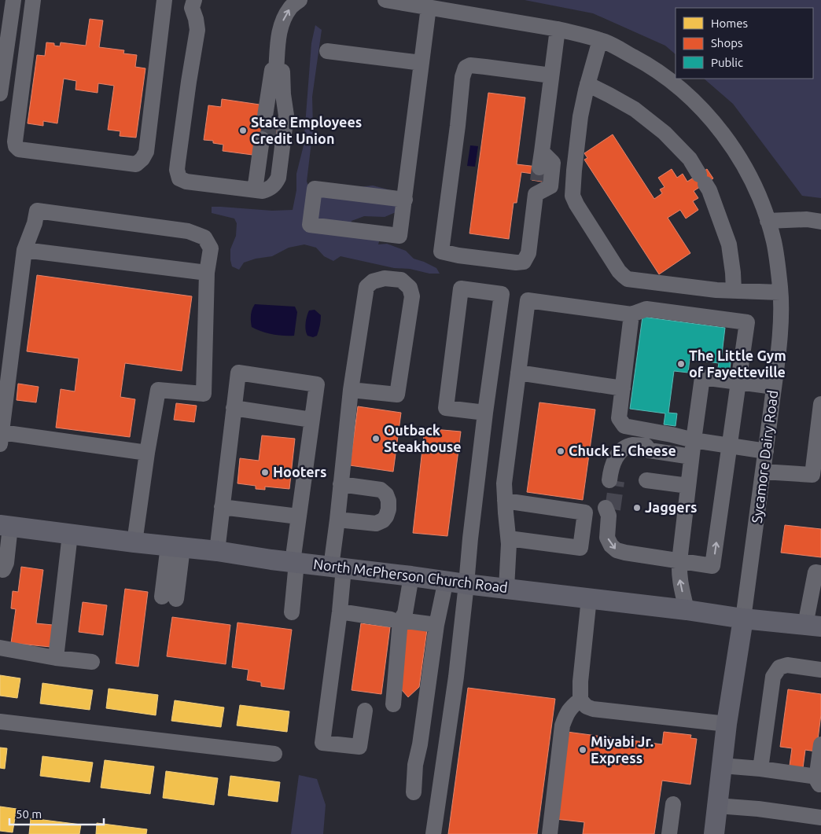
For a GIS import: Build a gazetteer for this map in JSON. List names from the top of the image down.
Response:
{
  "streets": {
    "main road": ["Sycamore Dairy Road", "North McPherson Church Road"]
  },
  "crossings": [
    ["Sycamore Dairy Road", "North McPherson Church Road"]
  ],
  "places": [
    "State Employees Credit Union",
    "The Little Gym of Fayetteville",
    "Outback Steakhouse",
    "Chuck E. Cheese",
    "Hooters",
    "Jaggers",
    "Miyabi Jr. Express"
  ],
  "legend": ["Homes", "Shops", "Public"],
  "scale_bar": "50 m"
}
